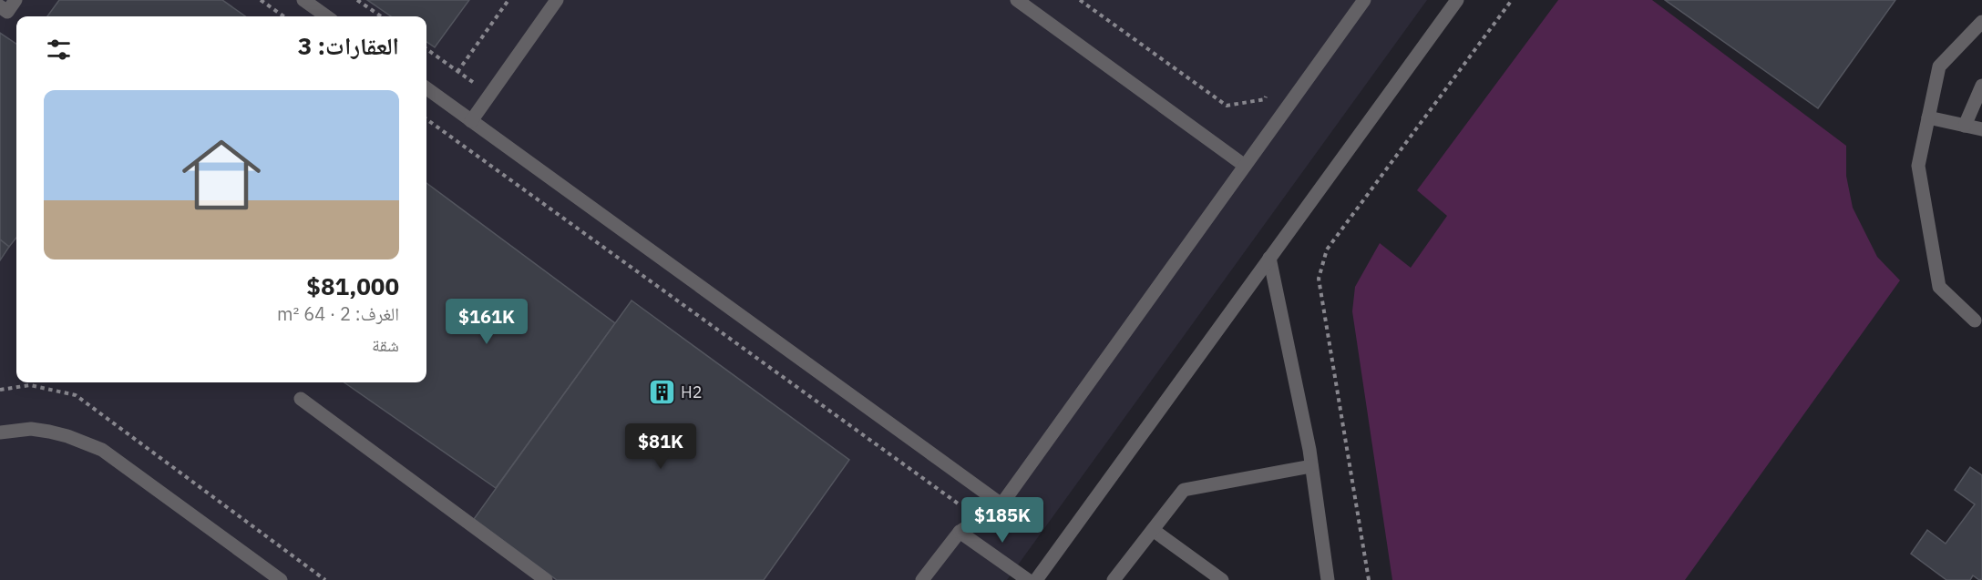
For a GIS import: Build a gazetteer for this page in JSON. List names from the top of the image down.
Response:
{
  "places": {
    "building": ["H2"]
  },
  "page": {
    "heading": "العقارات: 3",
    "list": [
      {
        "name": "$81,000",
        "note": "الغرف: 2 · 64 m² · شقة"
      }
    ],
    "price": ["$161K", "$81K", "$185K"]
  }
}
